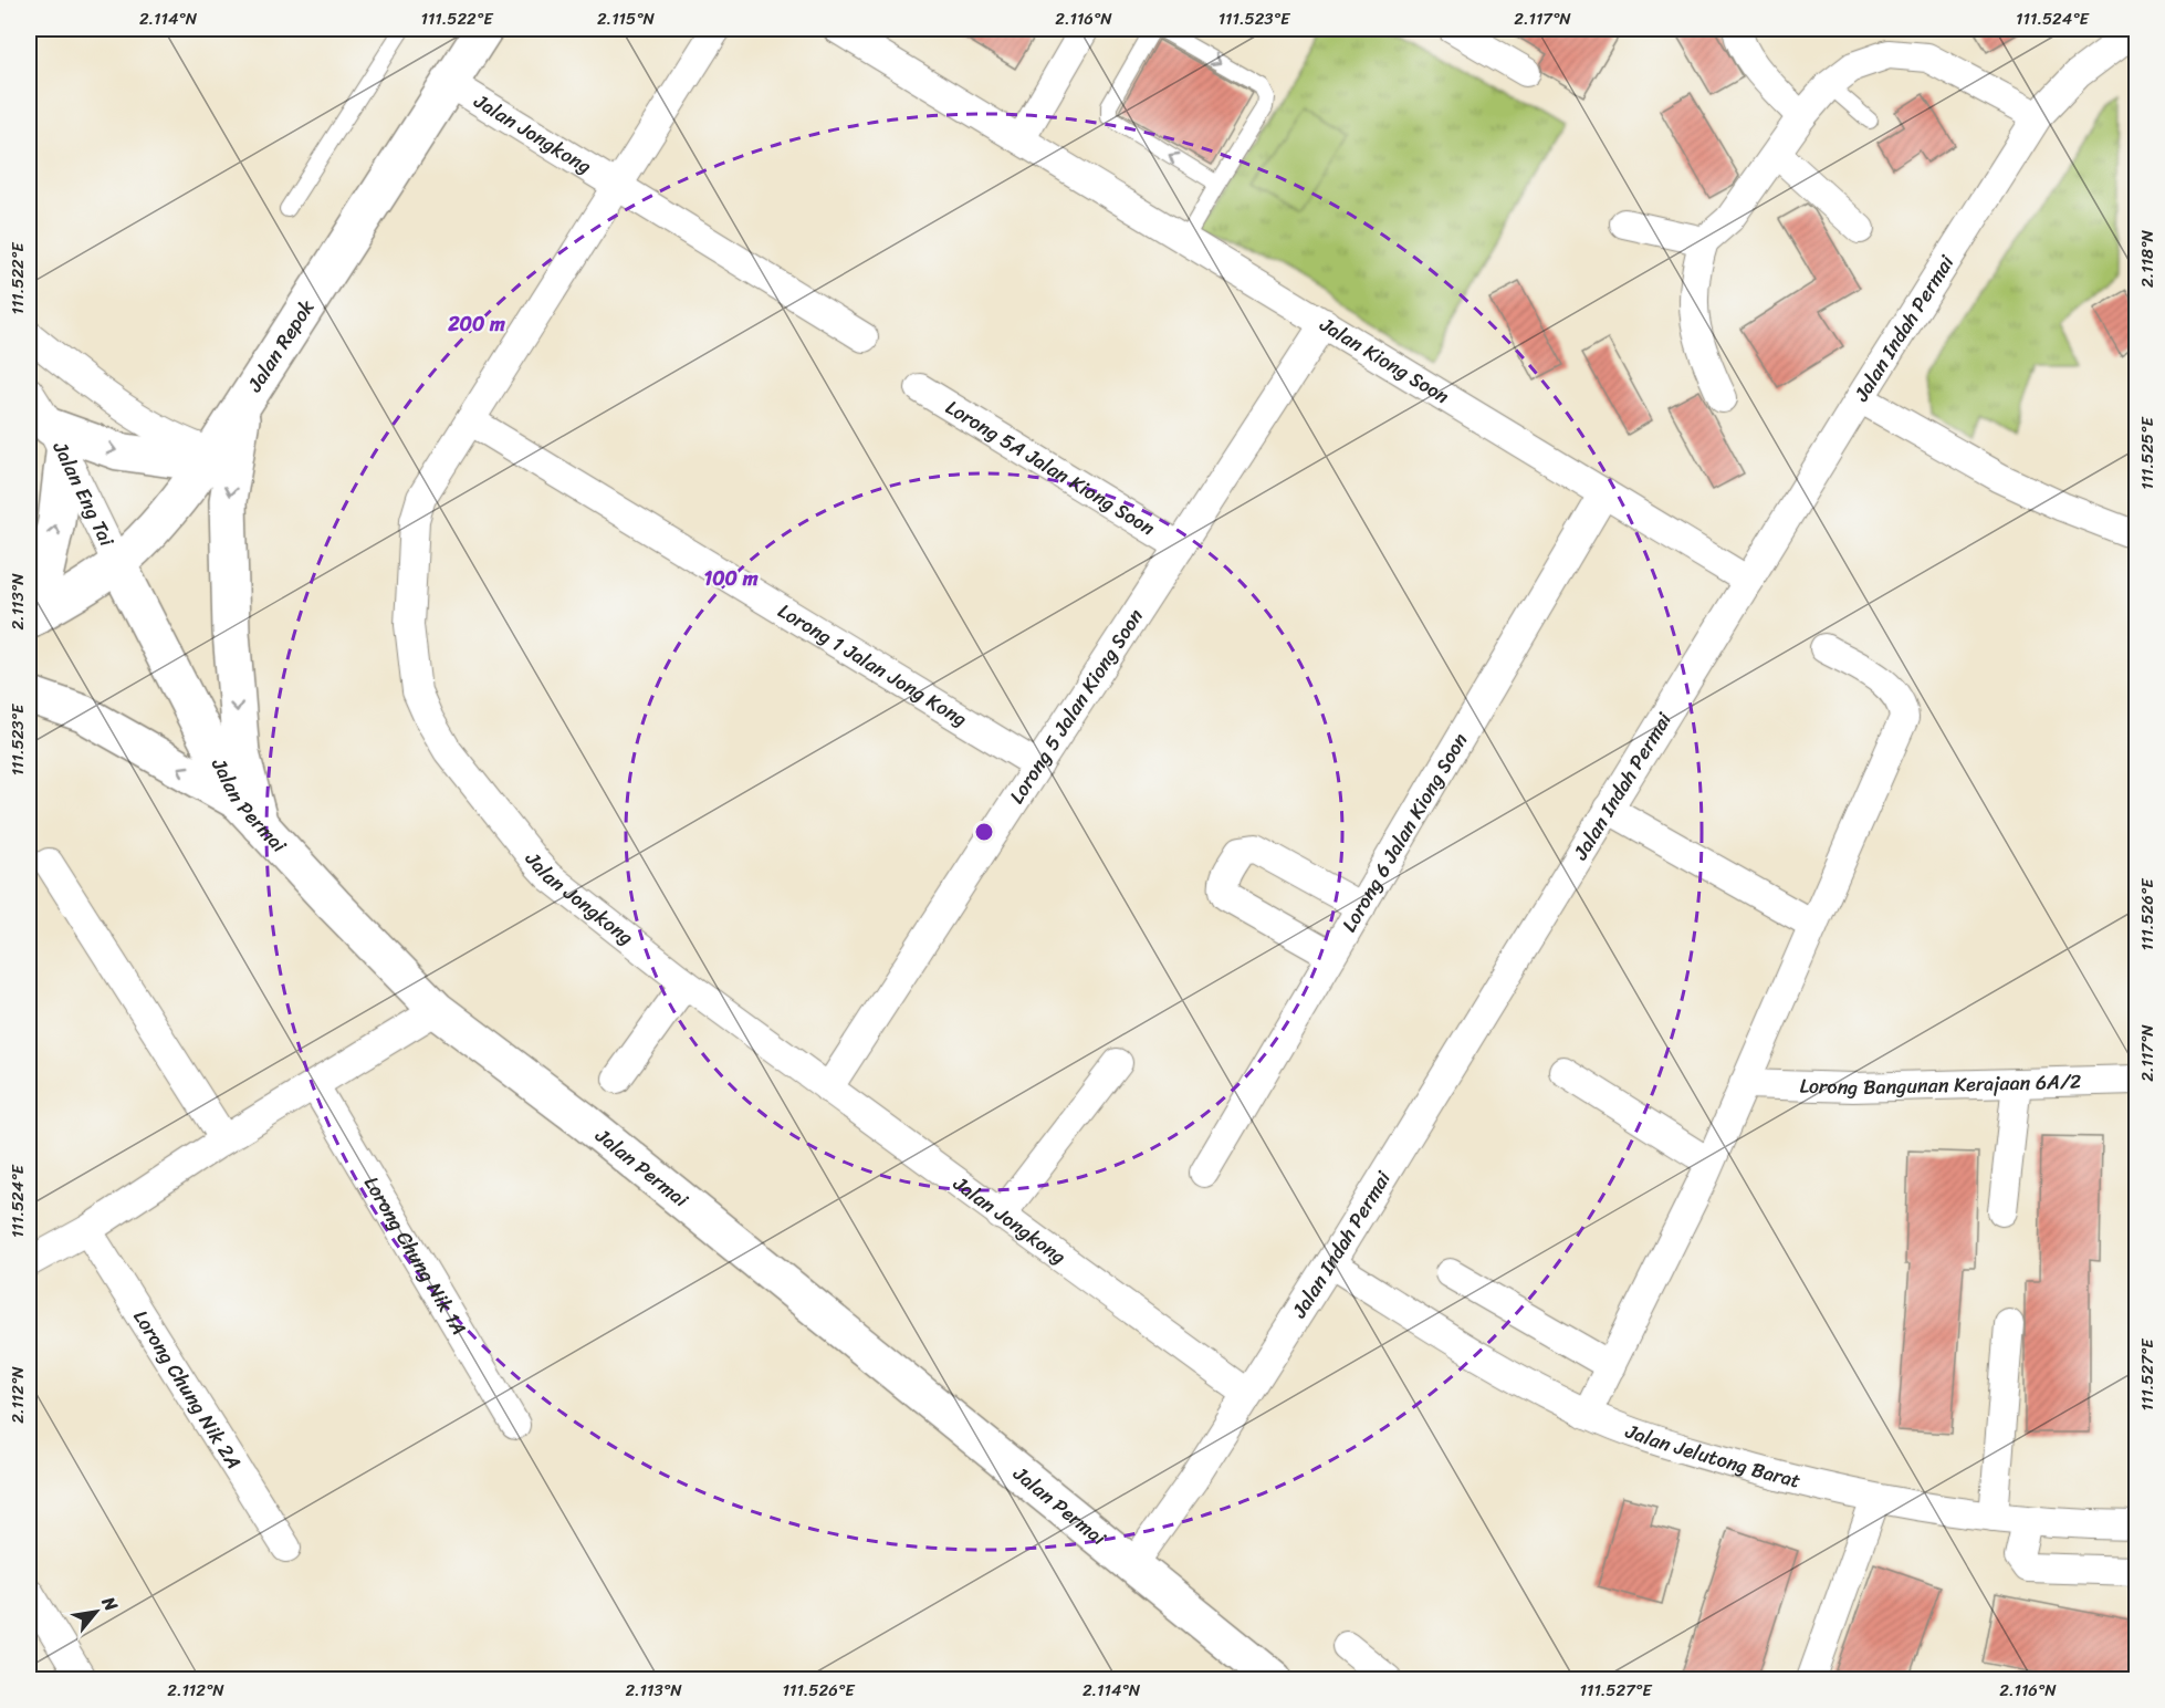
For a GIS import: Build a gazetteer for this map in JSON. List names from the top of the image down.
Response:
{
  "streets": {
    "main road": ["Jalan Repok", "Jalan Permai"],
    "street": [
      "Jalan Jongkong",
      "Jalan Indah Permai",
      "Jalan Kiong Soon",
      "Lorong 5A Jalan Kiong Soon",
      "Jalan Eng Tai",
      "Lorong 1 Jalan Jong Kong",
      "Lorong 5 Jalan Kiong Soon",
      "Lorong 6 Jalan Kiong Soon",
      "Lorong Bangunan Kerajaan 6A/2",
      "Lorong Chung Nik 1A",
      "Lorong Chung Nik 2A",
      "Jalan Jelutong Barat"
    ]
  },
  "crossings": [
    ["Jalan Jongkong", "Jalan Indah Permai"],
    ["Jalan Jongkong", "Jalan Repok"],
    ["Jalan Jongkong", "Lorong 1 Jalan Jong Kong"],
    ["Jalan Jongkong", "Lorong 5 Jalan Kiong Soon"],
    ["Jalan Indah Permai", "Jalan Kiong Soon"],
    ["Jalan Indah Permai", "Jalan Permai"],
    ["Jalan Indah Permai", "Jalan Jelutong Barat"],
    ["Jalan Repok", "Jalan Eng Tai"],
    ["Jalan Repok", "Jalan Permai"],
    ["Jalan Kiong Soon", "Lorong 5 Jalan Kiong Soon"],
    ["Jalan Kiong Soon", "Lorong 6 Jalan Kiong Soon"],
    ["Lorong 5A Jalan Kiong Soon", "Lorong 5 Jalan Kiong Soon"],
    ["Jalan Eng Tai", "Jalan Permai"],
    ["Lorong 1 Jalan Jong Kong", "Lorong 5 Jalan Kiong Soon"]
  ],
  "north": "top right",
  "coordinates": [
    "2.114°N",
    "111.522°E",
    "2.115°N",
    "2.116°N",
    "111.523°E",
    "2.117°N",
    "111.524°E",
    "2.118°N",
    "111.525°E",
    "2.113°N",
    "111.526°E",
    "111.527°E",
    "2.112°N"
  ],
  "rings": ["200 m", "100 m"]
}
